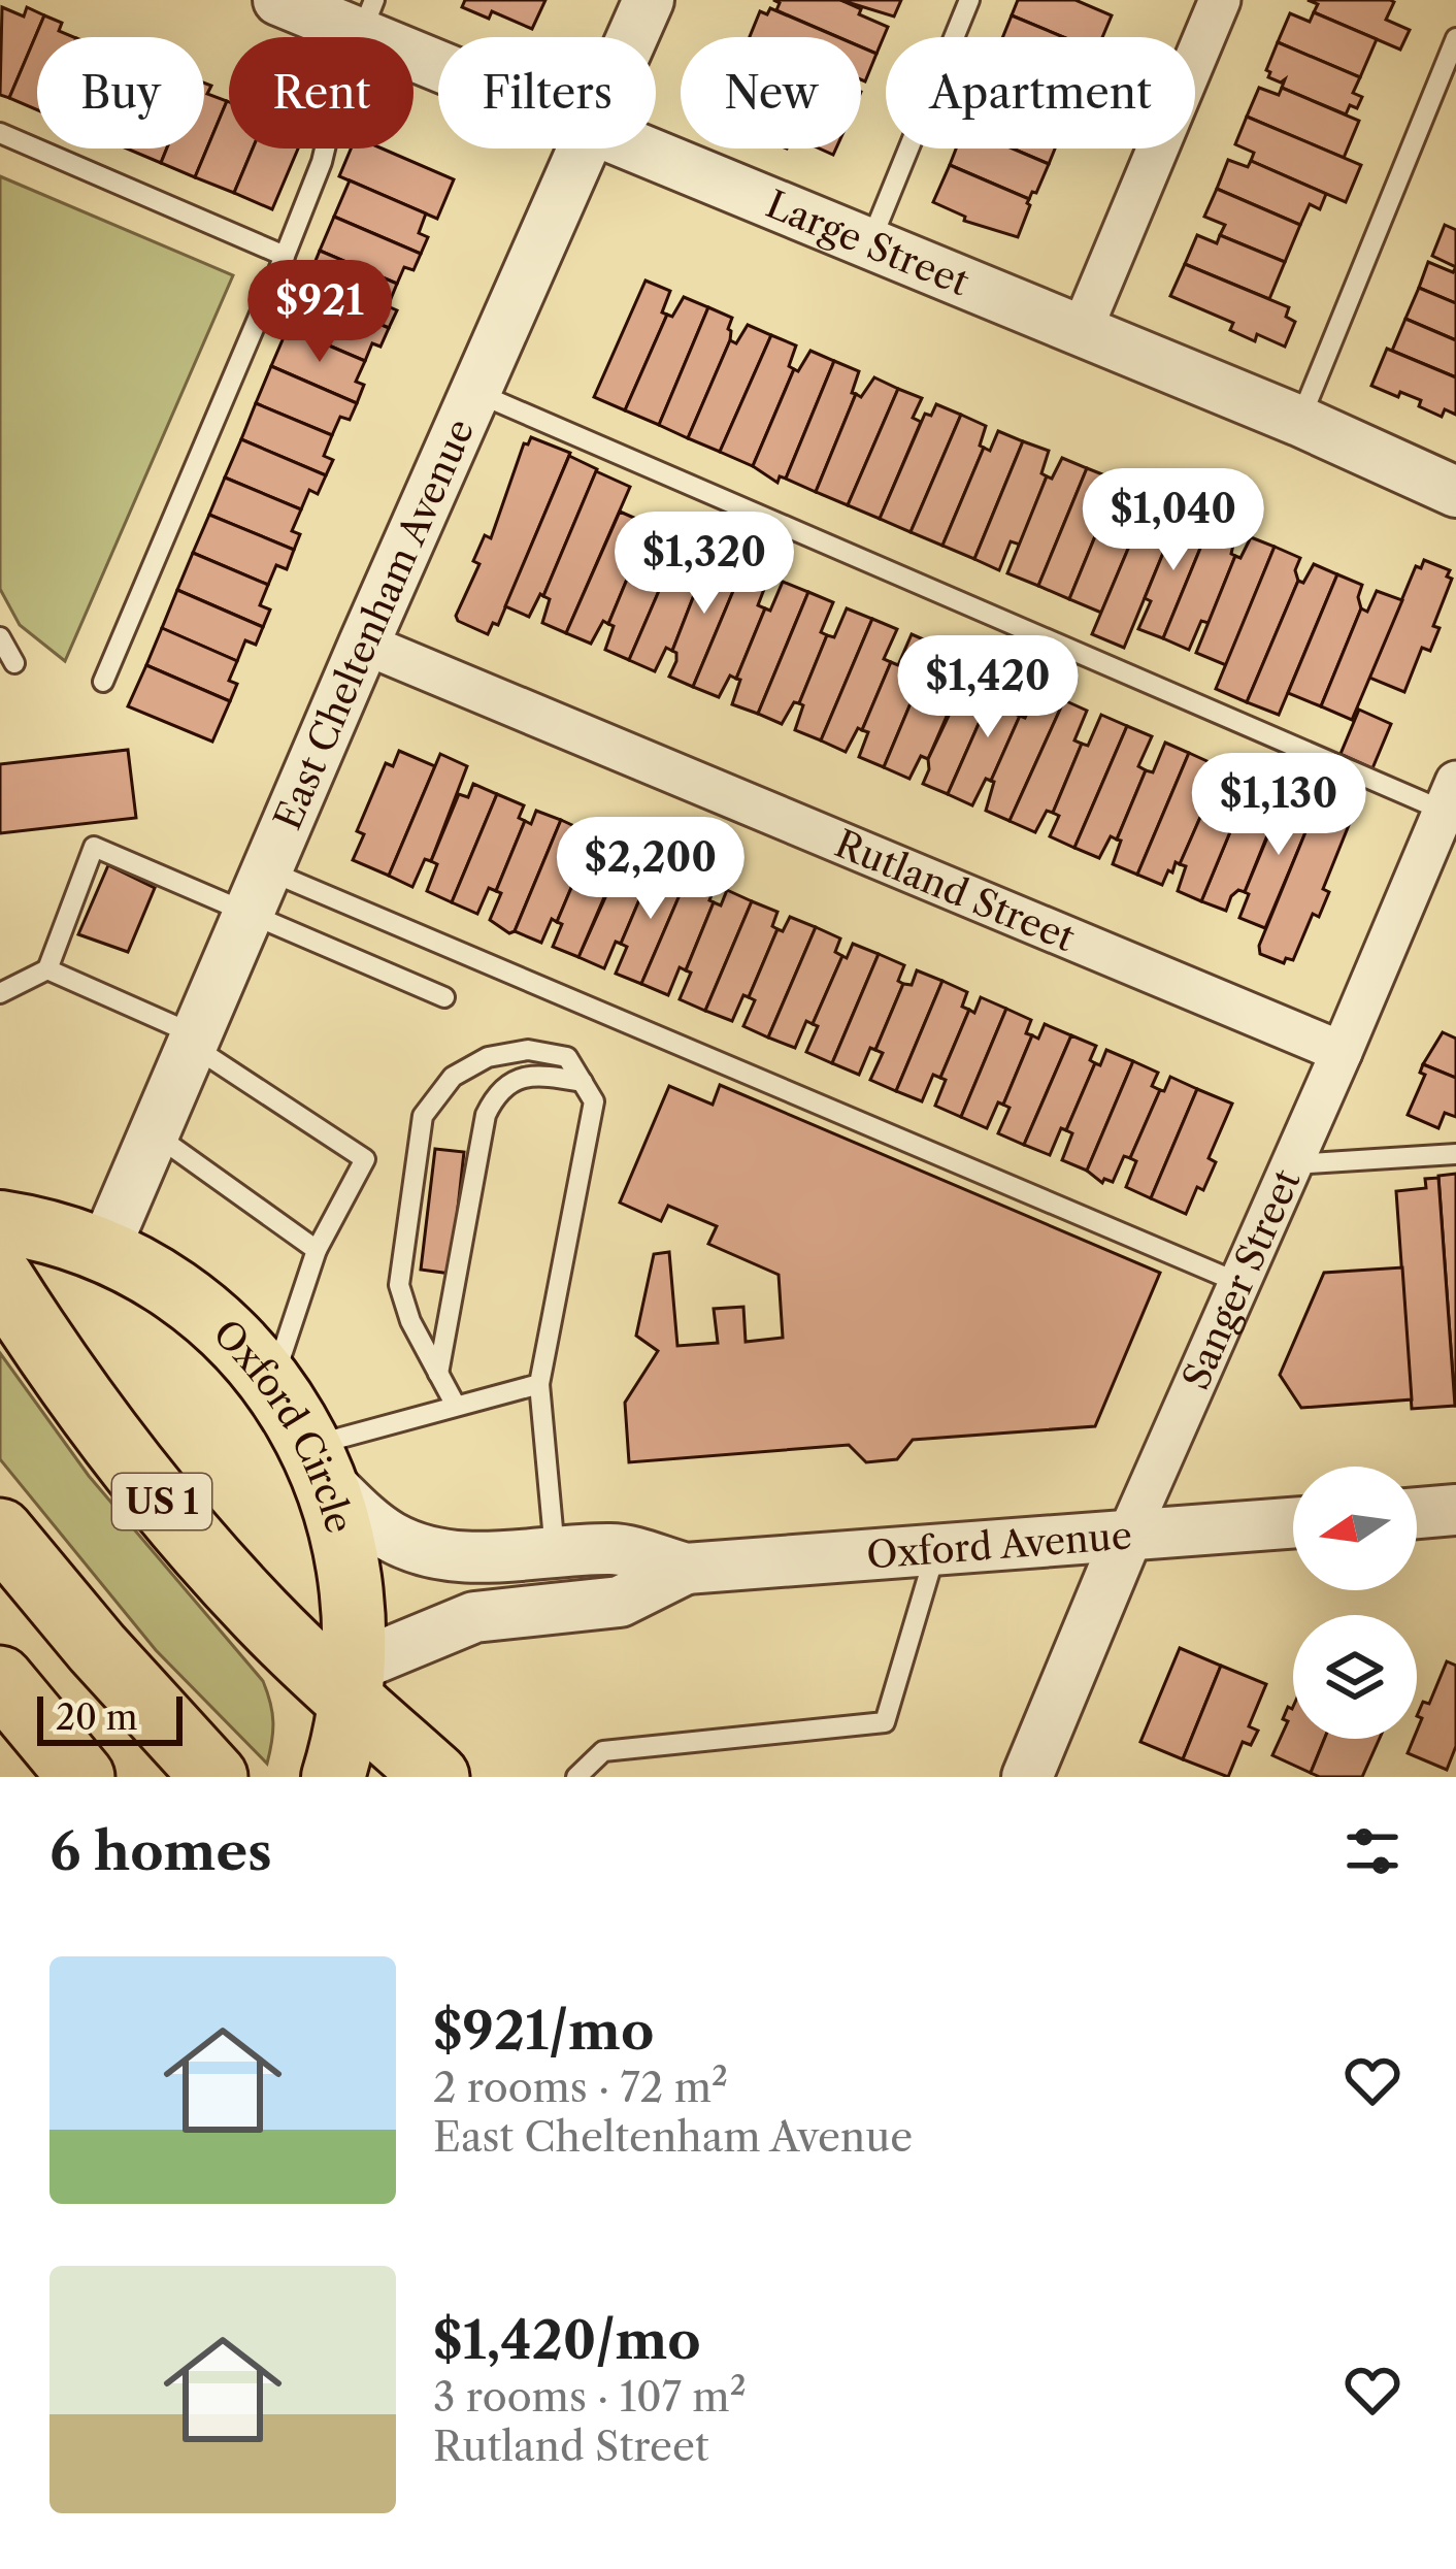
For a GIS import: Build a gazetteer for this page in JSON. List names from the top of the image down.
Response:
{
  "streets": {
    "highway": ["US 1"],
    "main road": ["Oxford Circle"],
    "street": [
      "Large Street",
      "East Cheltenham Avenue",
      "Rutland Street",
      "Sanger Street",
      "Oxford Avenue"
    ]
  },
  "crossings": [
    ["East Cheltenham Avenue", "Rutland Street"],
    ["East Cheltenham Avenue", "Oxford Circle"],
    ["Rutland Street", "Sanger Street"],
    ["Sanger Street", "Oxford Avenue"],
    ["Oxford Circle", "US 1"],
    ["Oxford Circle", "Oxford Avenue"],
    ["US 1", "Oxford Avenue"]
  ],
  "scale_bar": "20 m",
  "north": "left",
  "page": {
    "chip": [
      "Buy",
      "Rent",
      "Filters",
      "New",
      "Apartment"
    ],
    "price": [
      "$921",
      "$1,040",
      "$1,320",
      "$1,420",
      "$1,130",
      "$2,200"
    ],
    "scale": "20 m",
    "heading": "6 homes",
    "list": [
      {
        "name": "$921/mo",
        "note": "2 rooms · 72 m² · East Cheltenham Avenue"
      },
      {
        "name": "$1,420/mo",
        "note": "3 rooms · 107 m² · Rutland Street"
      }
    ]
  }
}
